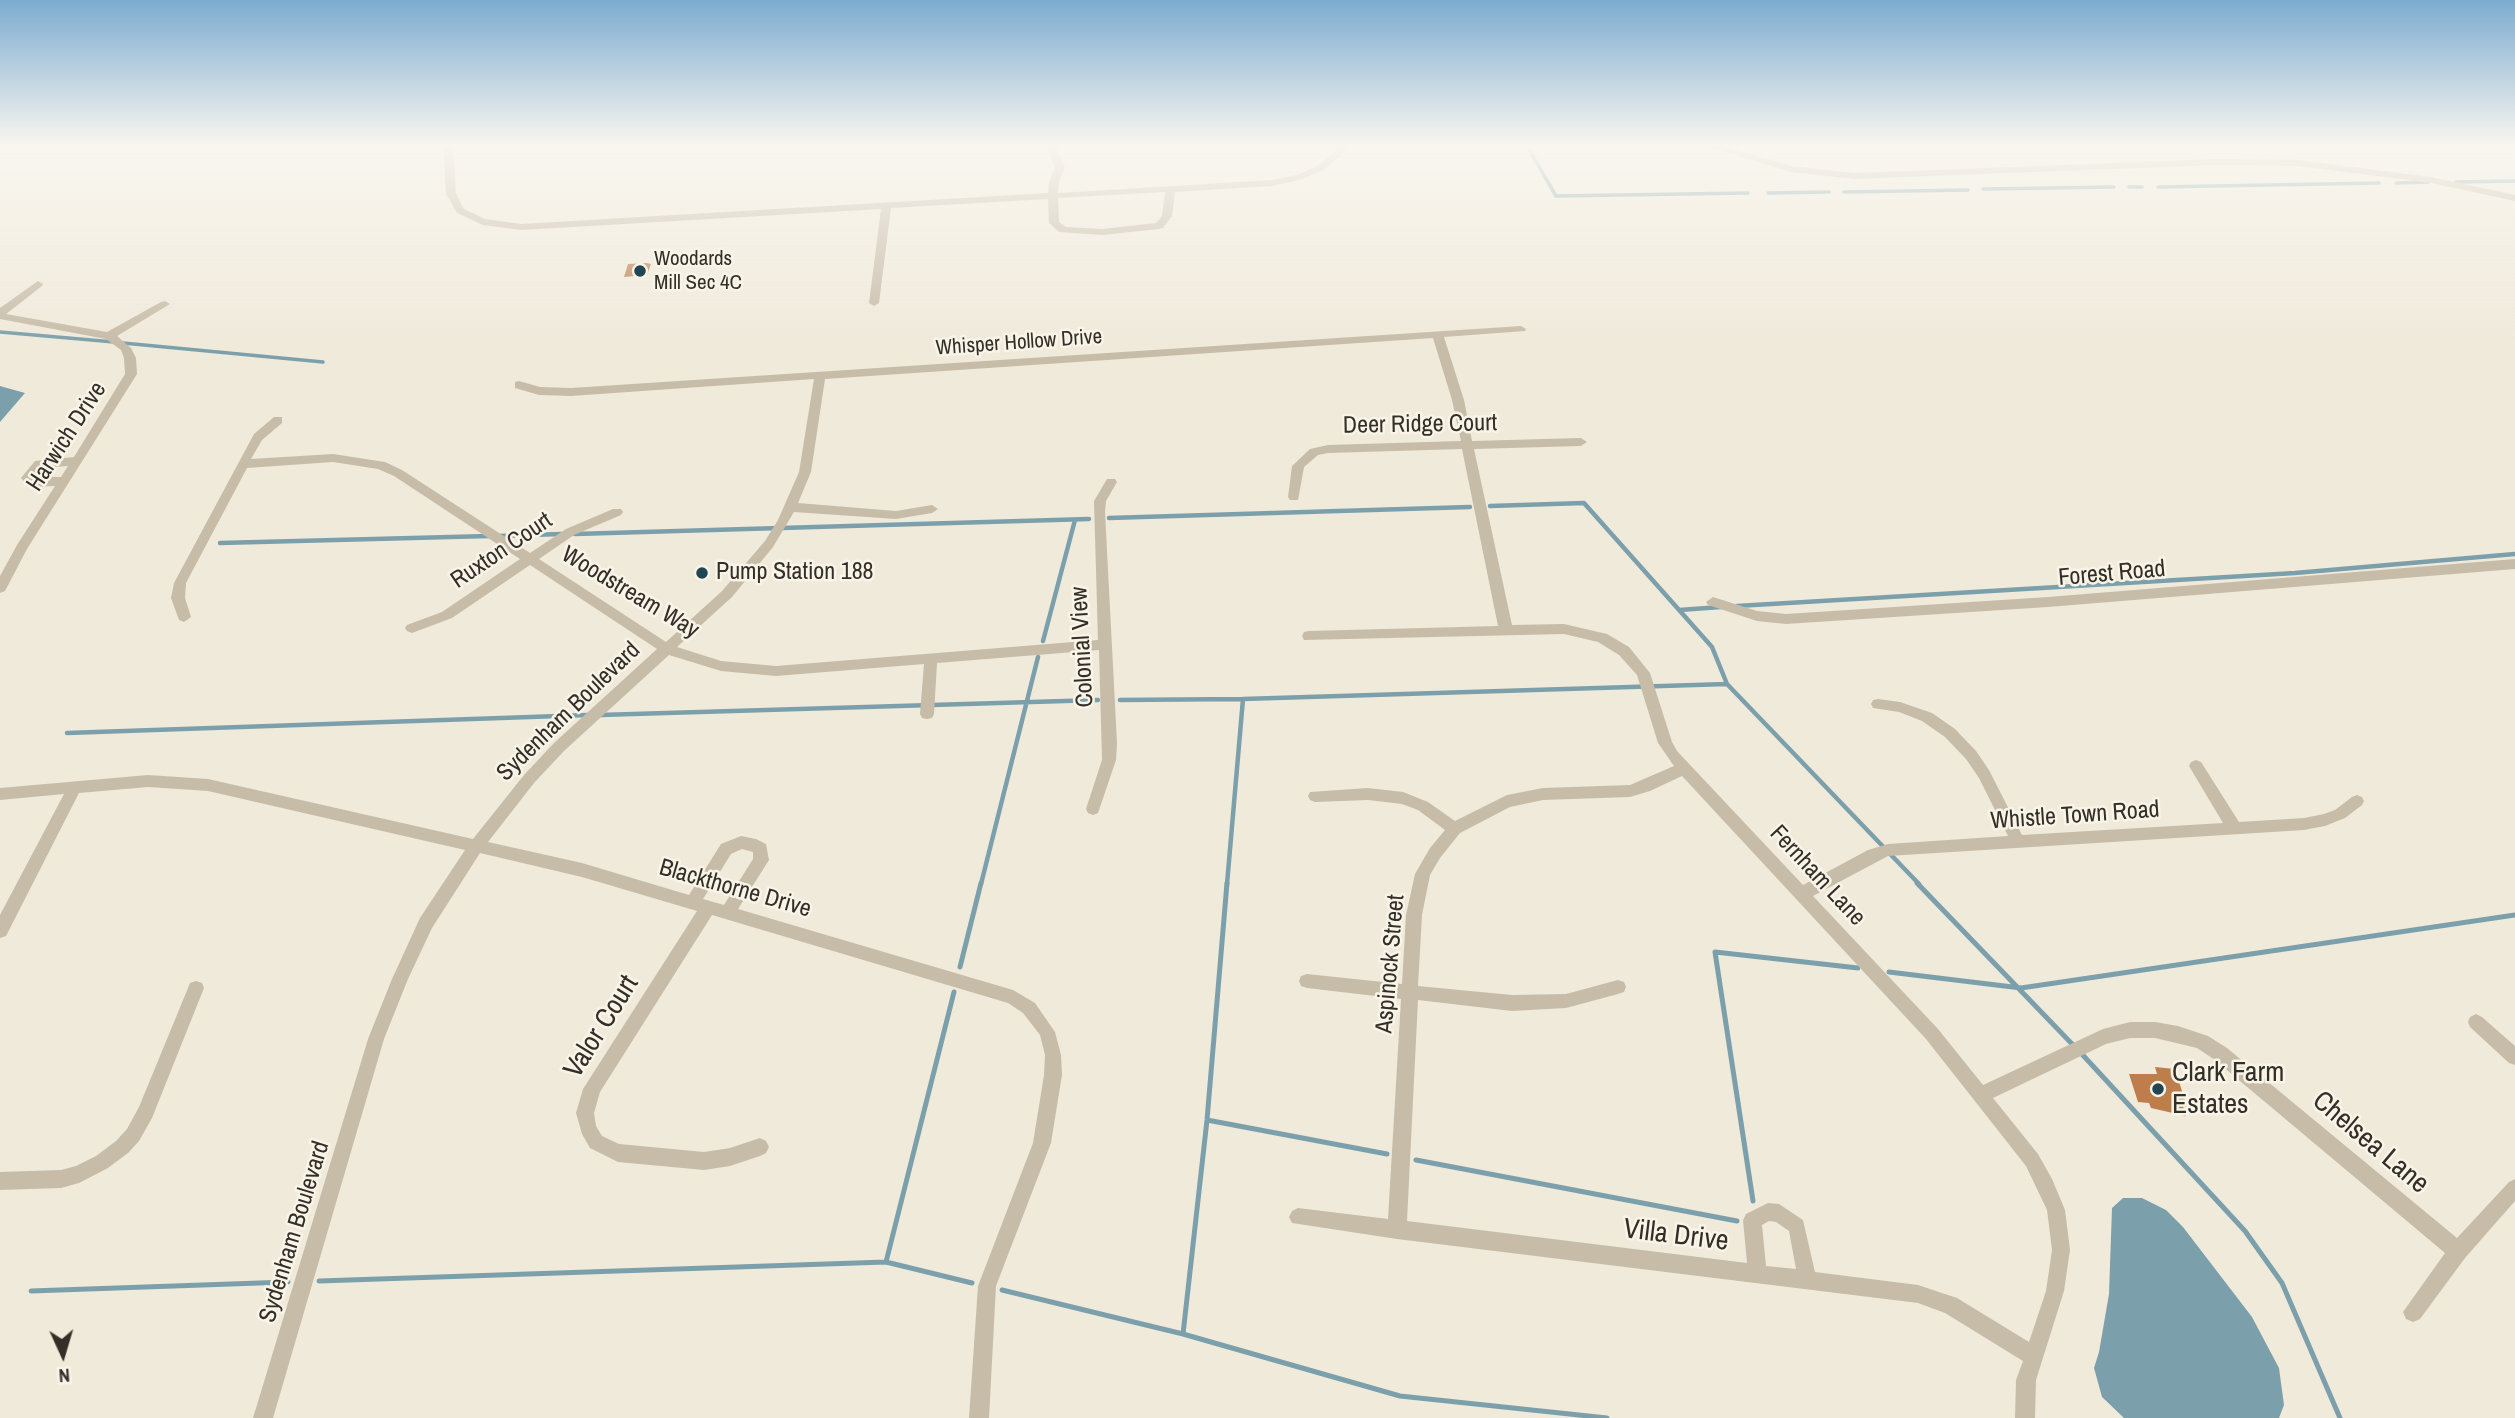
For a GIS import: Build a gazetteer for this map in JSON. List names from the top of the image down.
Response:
{
  "streets": {
    "street": [
      "Whisper Hollow Drive",
      "Deer Ridge Court",
      "Harwich Drive",
      "Ruxton Court",
      "Forest Road",
      "Woodstream Way",
      "Colonial View",
      "Sydenham Boulevard",
      "Whistle Town Road",
      "Fernham Lane",
      "Blackthorne Drive",
      "Aspinock Street",
      "Valor Court",
      "Chelsea Lane",
      "Villa Drive"
    ]
  },
  "crossings": [
    ["Whisper Hollow Drive", "Sydenham Boulevard"],
    ["Ruxton Court", "Woodstream Way"],
    ["Woodstream Way", "Colonial View"],
    ["Woodstream Way", "Sydenham Boulevard"],
    ["Sydenham Boulevard", "Blackthorne Drive"],
    ["Whistle Town Road", "Fernham Lane"],
    ["Fernham Lane", "Aspinock Street"],
    ["Fernham Lane", "Chelsea Lane"],
    ["Fernham Lane", "Villa Drive"],
    ["Blackthorne Drive", "Valor Court"],
    ["Aspinock Street", "Villa Drive"]
  ],
  "places": ["Woodards Mill Sec 4C", "Pump Station 188", "Clark Farm Estates"],
  "north": "bottom"
}
